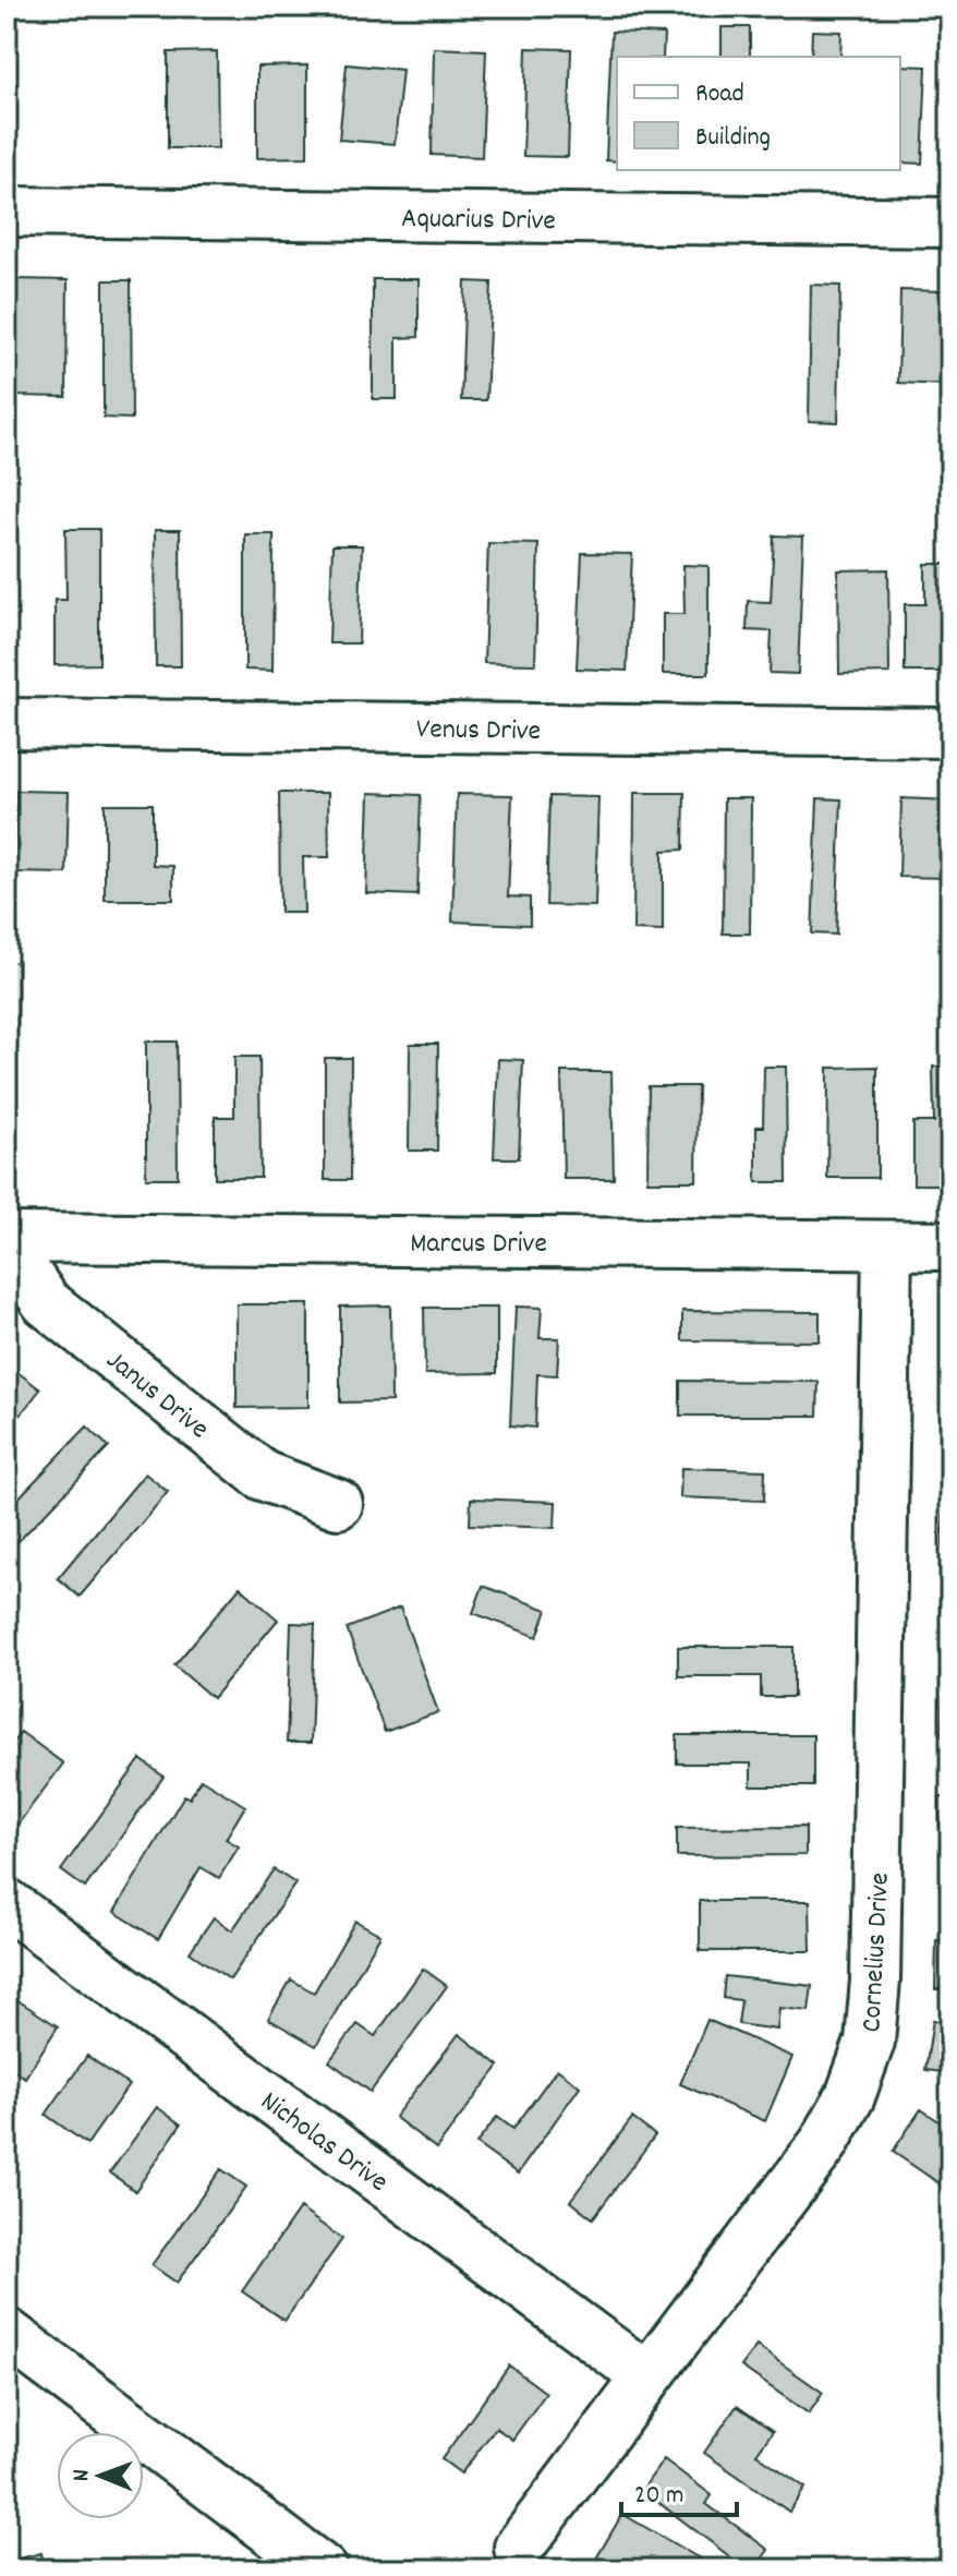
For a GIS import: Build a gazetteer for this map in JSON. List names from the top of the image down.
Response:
{
  "streets": {
    "street": [
      "Aquarius Drive",
      "Venus Drive",
      "Marcus Drive",
      "Janus Drive",
      "Cornelius Drive",
      "Nicholas Drive"
    ]
  },
  "crossings": [
    ["Marcus Drive", "Cornelius Drive"],
    ["Cornelius Drive", "Nicholas Drive"]
  ],
  "legend": ["Road", "Building"],
  "scale_bar": "20 m",
  "north": "left"
}
